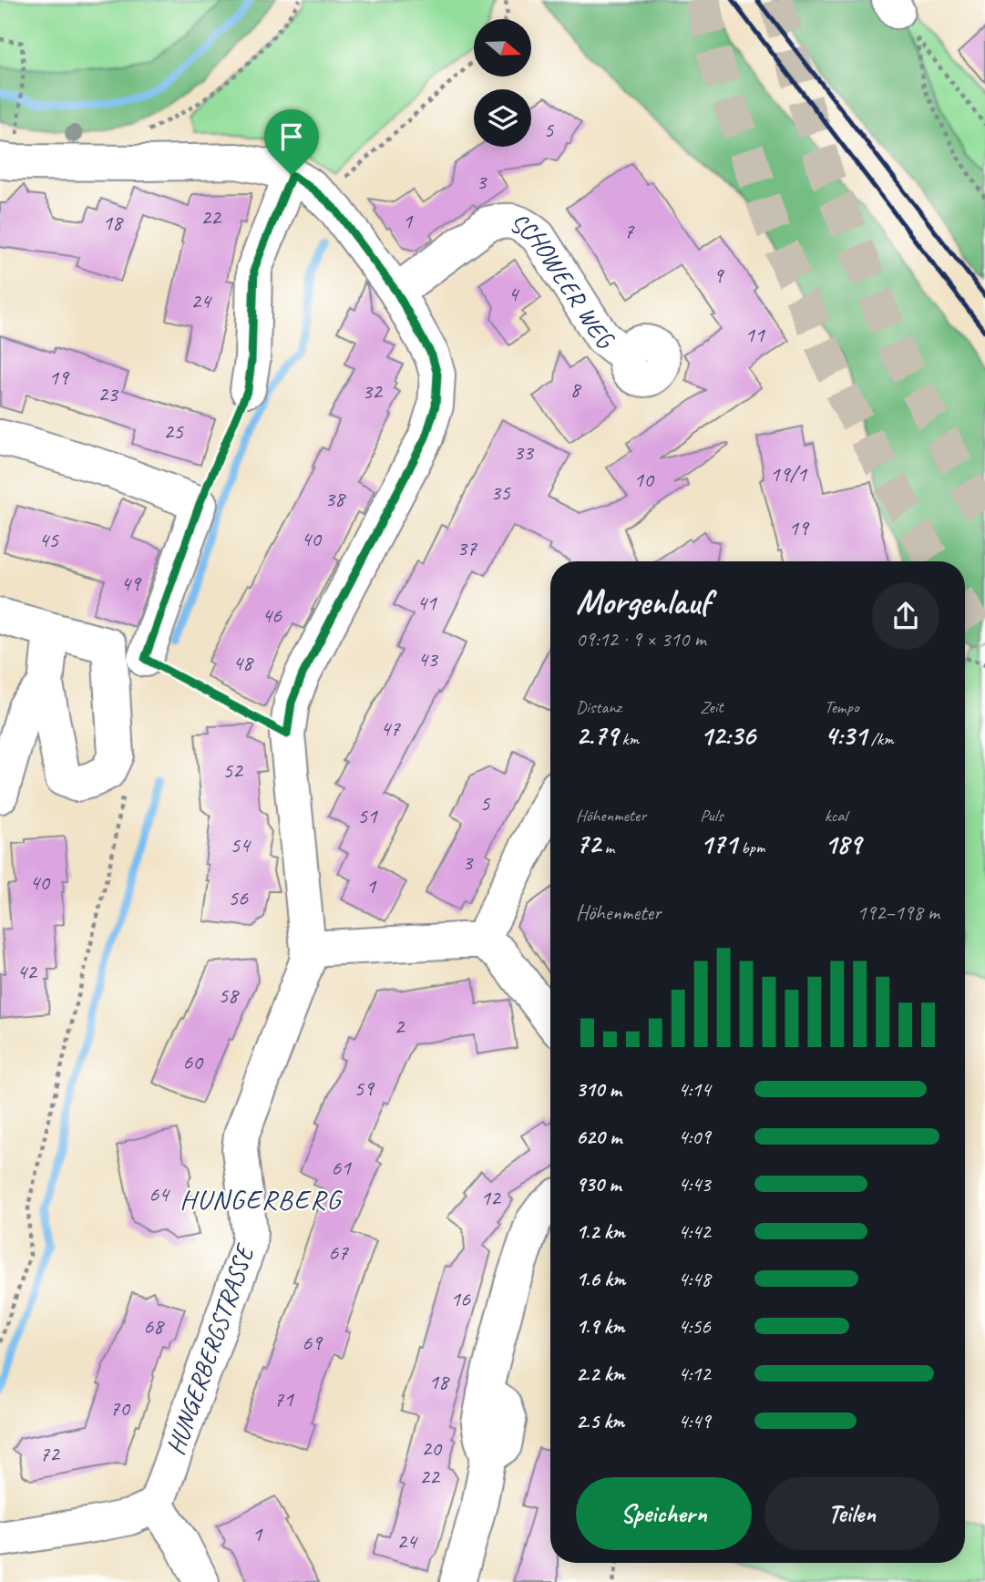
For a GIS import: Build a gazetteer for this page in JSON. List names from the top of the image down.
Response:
{
  "streets": {
    "street": ["SCHOWEER WEG", "HUNGERBERGSTRASSE"]
  },
  "crossings": [
    ["SCHOWEER WEG", "HUNGERBERGSTRASSE"]
  ],
  "districts": ["HUNGERBERG"],
  "house_numbers": [
    "5",
    "3",
    "22",
    "1",
    "18",
    "7",
    "9",
    "4",
    "24",
    "11",
    "19",
    "8",
    "32",
    "23",
    "25",
    "33",
    "19/1",
    "10",
    "35",
    "38",
    "19",
    "40",
    "45",
    "37",
    "49",
    "41",
    "46",
    "43",
    "48",
    "47",
    "52",
    "5",
    "51",
    "54",
    "3",
    "40",
    "1",
    "56",
    "42",
    "58",
    "2",
    "60",
    "59",
    "61",
    "64",
    "12",
    "67",
    "16",
    "68",
    "69",
    "18",
    "71",
    "70",
    "20",
    "72",
    "22",
    "1",
    "24"
  ],
  "north": "right",
  "page": {
    "heading": ["Morgenlauf", "09:12 · 9 × 310 m"],
    "stats": [
      ["Distanz", "2.79 km"],
      ["Zeit", "12:36"],
      ["Tempo", "4:31 /km"],
      ["Höhenmeter", "72 m"],
      ["Puls", "171 bpm"],
      ["kcal", "189"]
    ],
    "chart": ["Höhenmeter", "192–198 m"],
    "list": [
      {
        "name": "310 m",
        "note": "4:14"
      },
      {
        "name": "620 m",
        "note": "4:09"
      },
      {
        "name": "930 m",
        "note": "4:43"
      },
      {
        "name": "1.2 km",
        "note": "4:42"
      },
      {
        "name": "1.6 km",
        "note": "4:48"
      },
      {
        "name": "1.9 km",
        "note": "4:56"
      },
      {
        "name": "2.2 km",
        "note": "4:12"
      },
      {
        "name": "2.5 km",
        "note": "4:49"
      }
    ],
    "buttons": ["Speichern", "Teilen"]
  }
}
